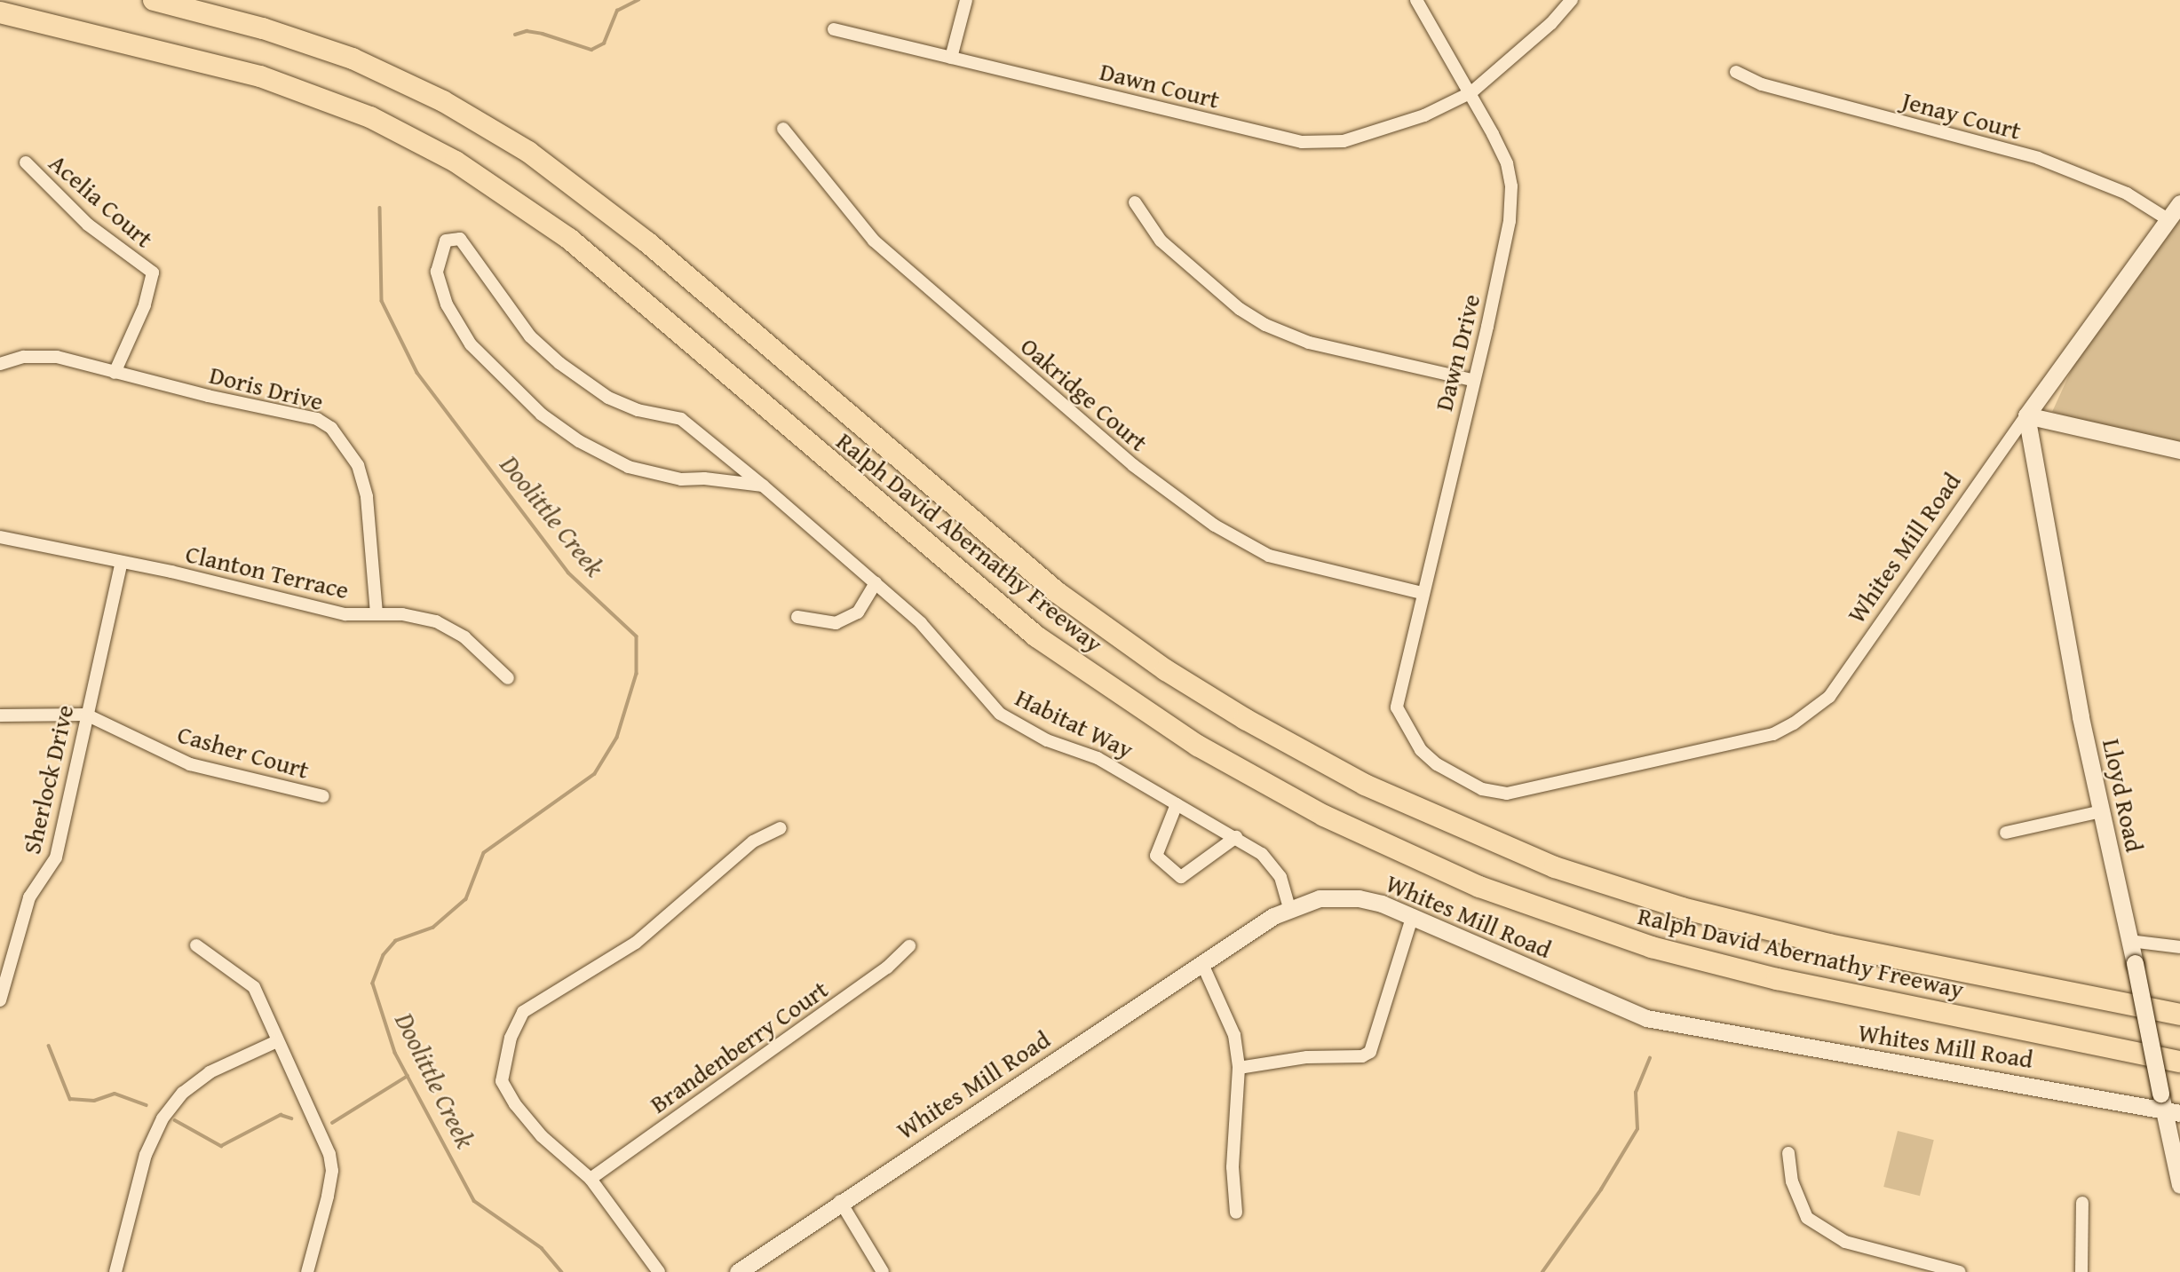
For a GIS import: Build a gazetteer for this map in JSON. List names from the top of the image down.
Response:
{
  "streets": {
    "highway": ["Ralph David Abernathy Freeway"],
    "street": [
      "Dawn Court",
      "Jenay Court",
      "Acelia Court",
      "Dawn Drive",
      "Doris Drive",
      "Oakridge Court",
      "Whites Mill Road",
      "Clanton Terrace",
      "Habitat Way",
      "Casher Court",
      "Sherlock Drive",
      "Lloyd Road",
      "Brandenberry Court"
    ]
  },
  "crossings": [
    ["Dawn Court", "Dawn Drive"],
    ["Jenay Court", "Whites Mill Road"],
    ["Acelia Court", "Doris Drive"],
    ["Dawn Drive", "Oakridge Court"],
    ["Dawn Drive", "Whites Mill Road"],
    ["Doris Drive", "Clanton Terrace"],
    ["Whites Mill Road", "Habitat Way"],
    ["Whites Mill Road", "Lloyd Road"],
    ["Clanton Terrace", "Sherlock Drive"],
    ["Casher Court", "Sherlock Drive"]
  ],
  "water": ["Doolittle Creek"]
}
